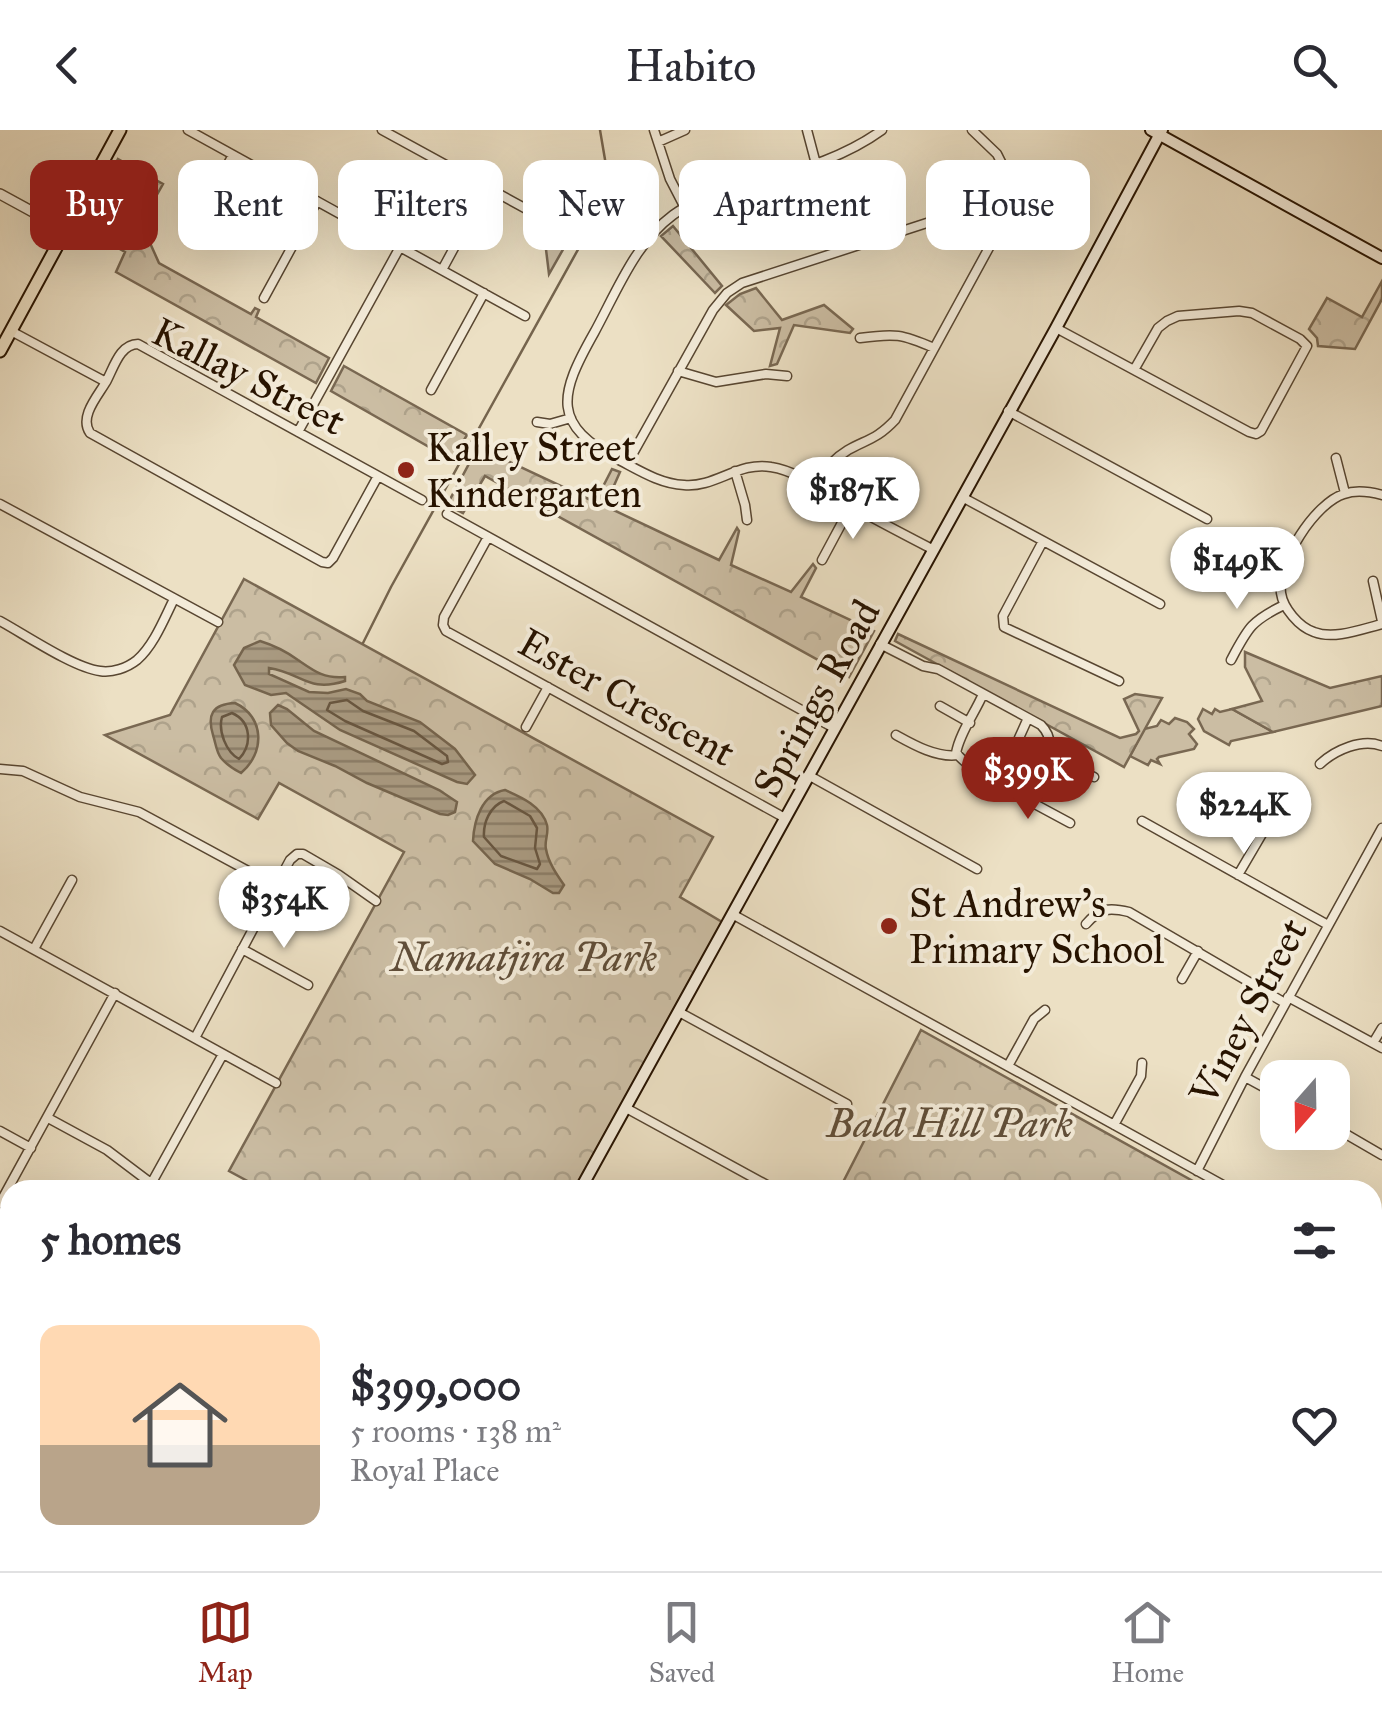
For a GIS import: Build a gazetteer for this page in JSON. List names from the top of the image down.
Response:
{
  "streets": {
    "main road": ["Springs Road"],
    "street": ["Kallay Street", "Ester Crescent", "Viney Street"]
  },
  "crossings": [
    ["Ester Crescent", "Springs Road"]
  ],
  "parks": ["Namatjira Park", "Bald Hill Park"],
  "places": ["Kalley Street Kindergarten", "St Andrew's Primary School"],
  "north": "bottom",
  "page": {
    "header": "Habito",
    "chip": [
      "Buy",
      "Rent",
      "Filters",
      "New",
      "Apartment",
      "House"
    ],
    "price": [
      "$187K",
      "$149K",
      "$399K",
      "$224K",
      "$354K"
    ],
    "heading": "5 homes",
    "list": [
      {
        "name": "$399,000",
        "note": "5 rooms · 138 m² · Royal Place"
      }
    ],
    "tabs": ["Map", "Saved", "Home"]
  }
}
